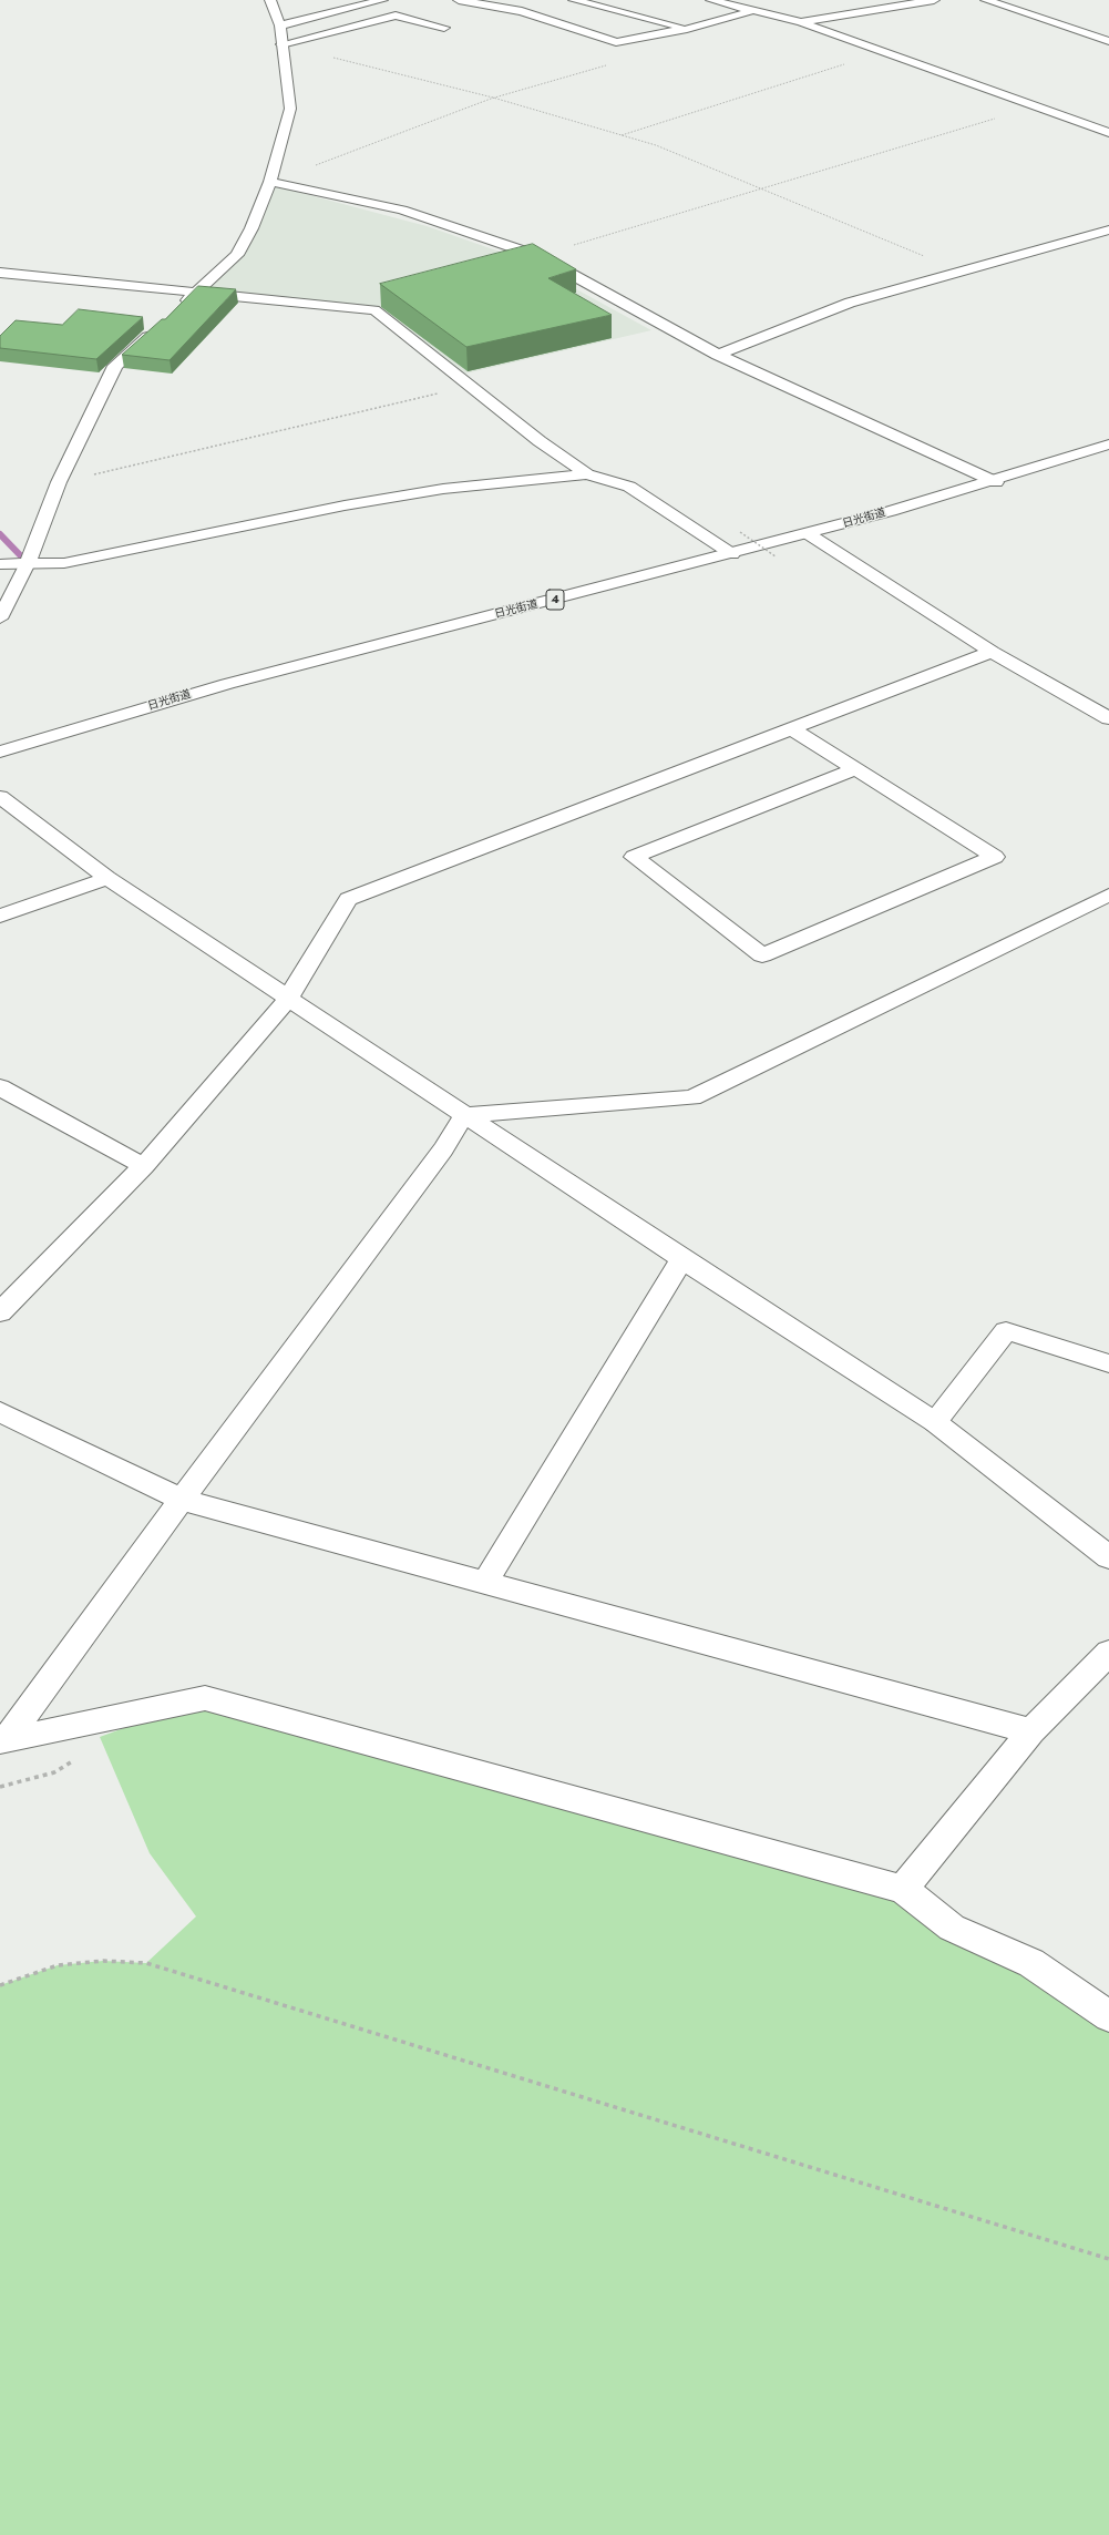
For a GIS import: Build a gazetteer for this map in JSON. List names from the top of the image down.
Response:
{
  "streets": {
    "main road": ["日光街道", "4"]
  }
}
